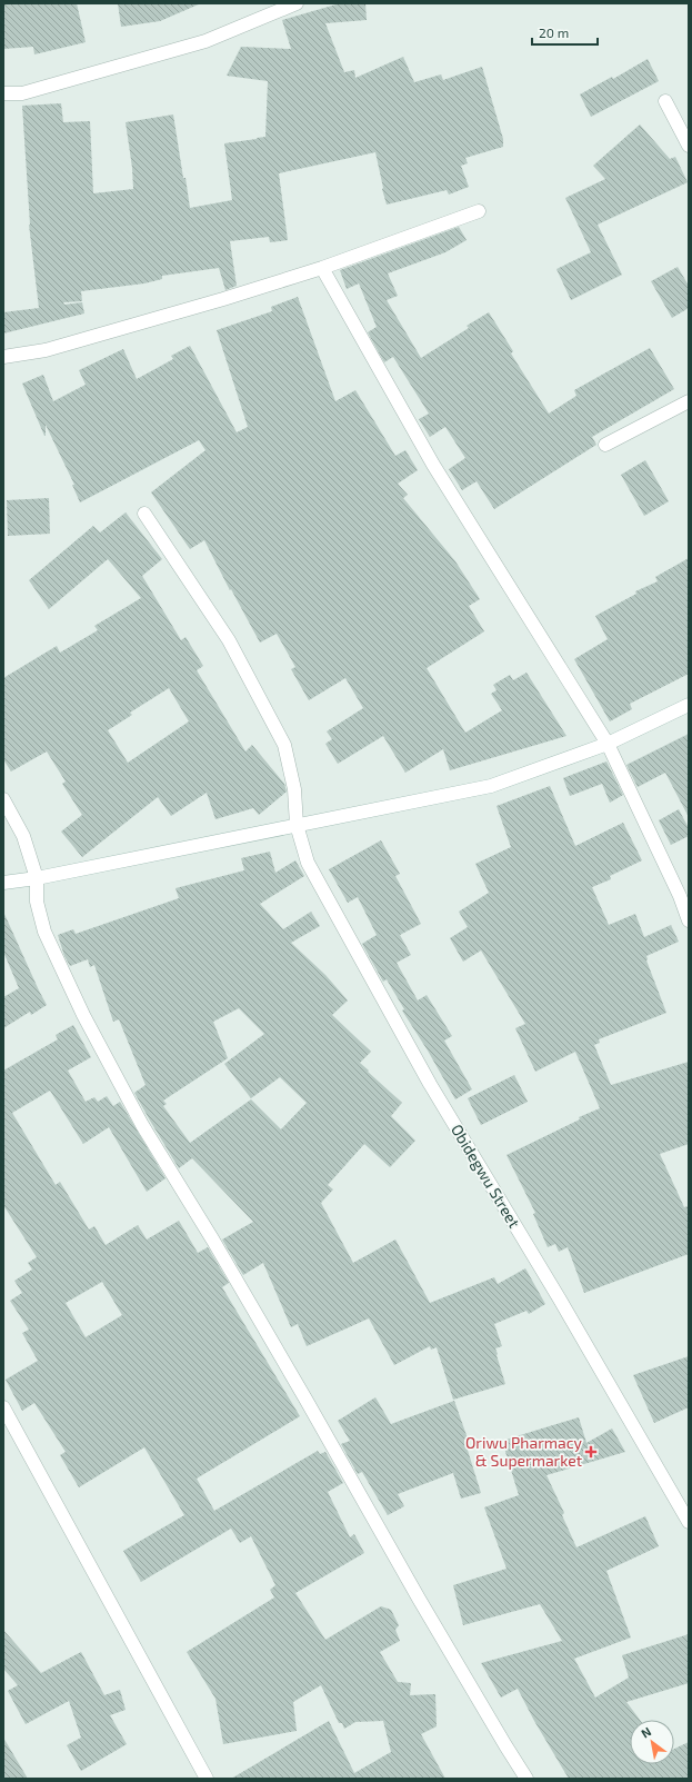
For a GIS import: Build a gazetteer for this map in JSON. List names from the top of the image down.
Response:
{
  "streets": {
    "street": ["Obidegwu Street"]
  },
  "places": {
    "health": ["Oriwu Pharmacy & Supermarket"]
  },
  "scale_bar": "20 m",
  "north": "top left"
}
